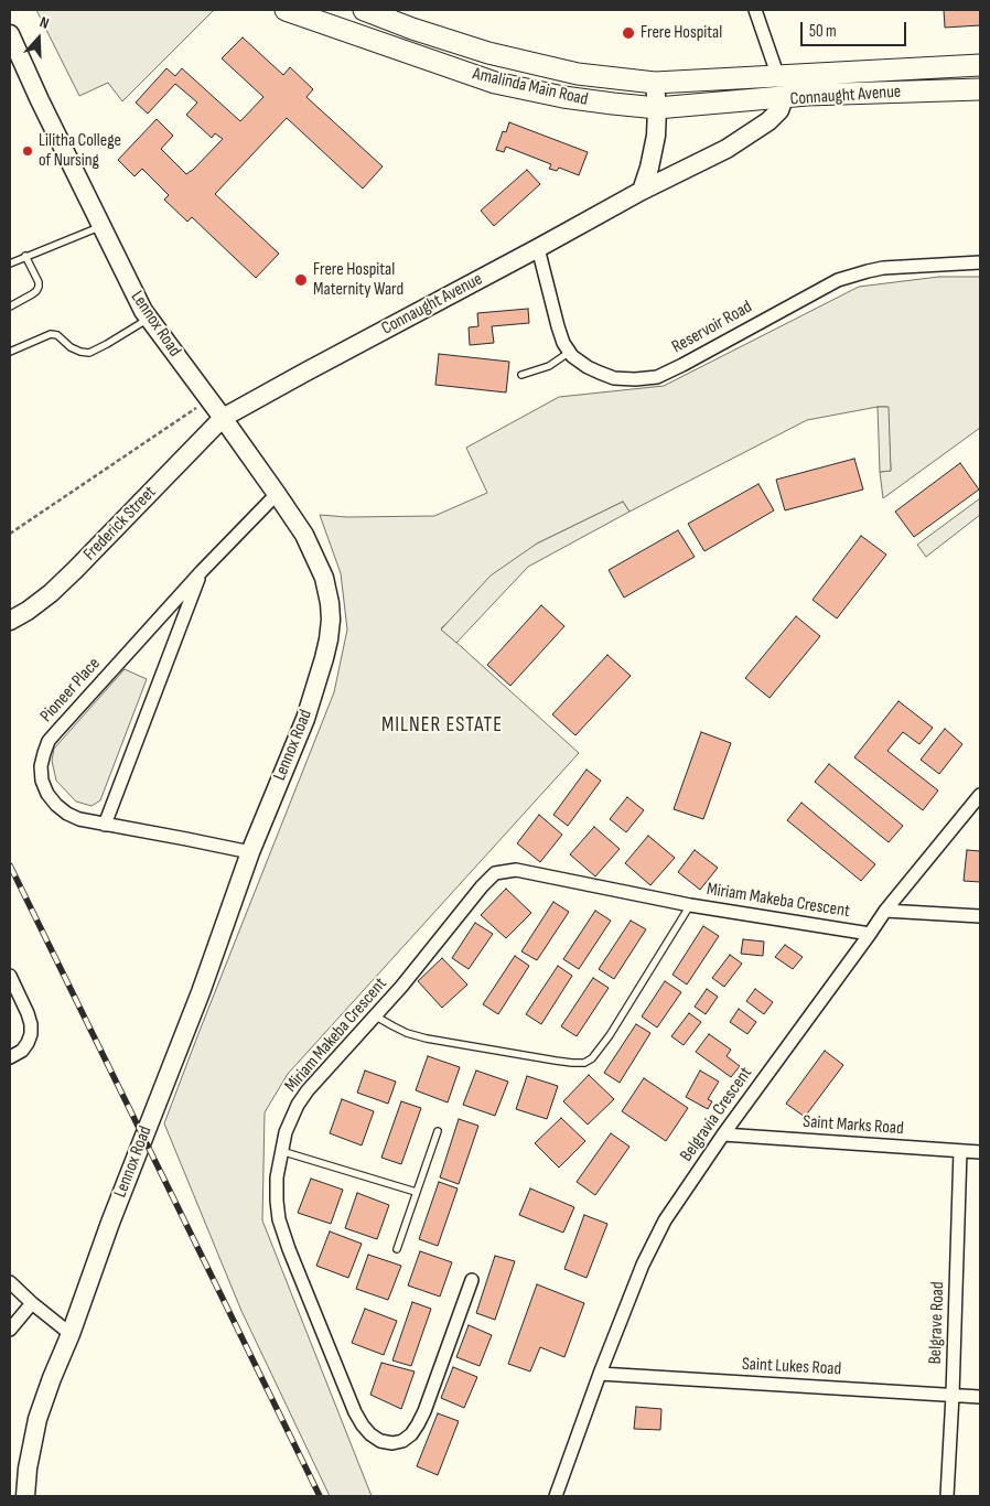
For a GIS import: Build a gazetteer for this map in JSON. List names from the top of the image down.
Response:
{
  "streets": {
    "main road": ["Amalinda Main Road", "Connaught Avenue"],
    "street": [
      "Lennox Road",
      "Reservoir Road",
      "Frederick Street",
      "Pioneer Place",
      "Miriam Makeba Crescent",
      "Belgravia Crescent",
      "Saint Marks Road",
      "Belgrave Road",
      "Saint Lukes Road"
    ]
  },
  "crossings": [
    ["Amalinda Main Road", "Connaught Avenue"],
    ["Connaught Avenue", "Lennox Road"],
    ["Connaught Avenue", "Reservoir Road"],
    ["Connaught Avenue", "Frederick Street"],
    ["Lennox Road", "Frederick Street"],
    ["Lennox Road", "Pioneer Place"],
    ["Miriam Makeba Crescent", "Belgravia Crescent"],
    ["Belgravia Crescent", "Saint Marks Road"],
    ["Belgravia Crescent", "Saint Lukes Road"],
    ["Saint Marks Road", "Belgrave Road"],
    ["Belgrave Road", "Saint Lukes Road"]
  ],
  "districts": ["MILNER ESTATE"],
  "places": ["Frere Hospital", "Lilitha College of Nursing", "Frere Hospital Maternity Ward"],
  "scale_bar": "50 m",
  "north": "top"
}
